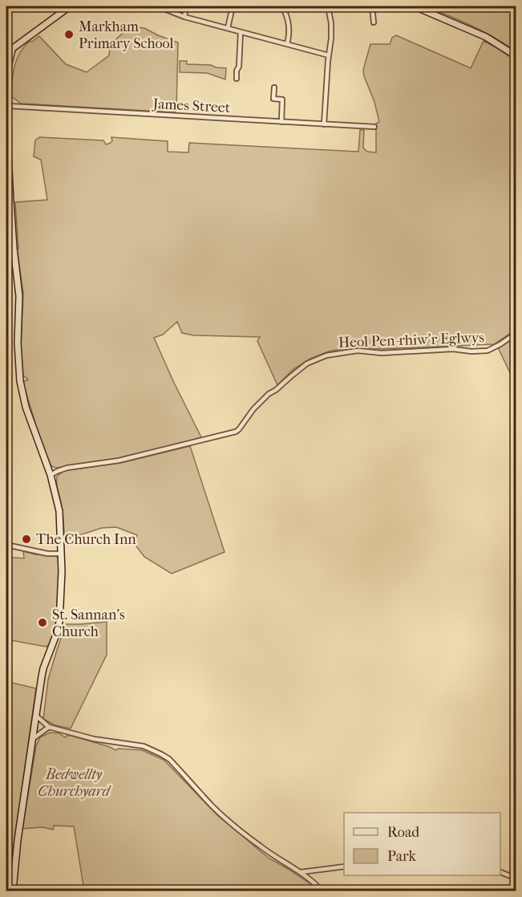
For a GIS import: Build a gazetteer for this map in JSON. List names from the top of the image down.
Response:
{
  "streets": {
    "street": ["James Street", "Heol Pen-rhiw'r Eglwys"]
  },
  "parks": ["Bedwellty Churchyard"],
  "places": ["Markham Primary School", "The Church Inn", "St. Sannan's Church"],
  "legend": ["Road", "Park"]
}
